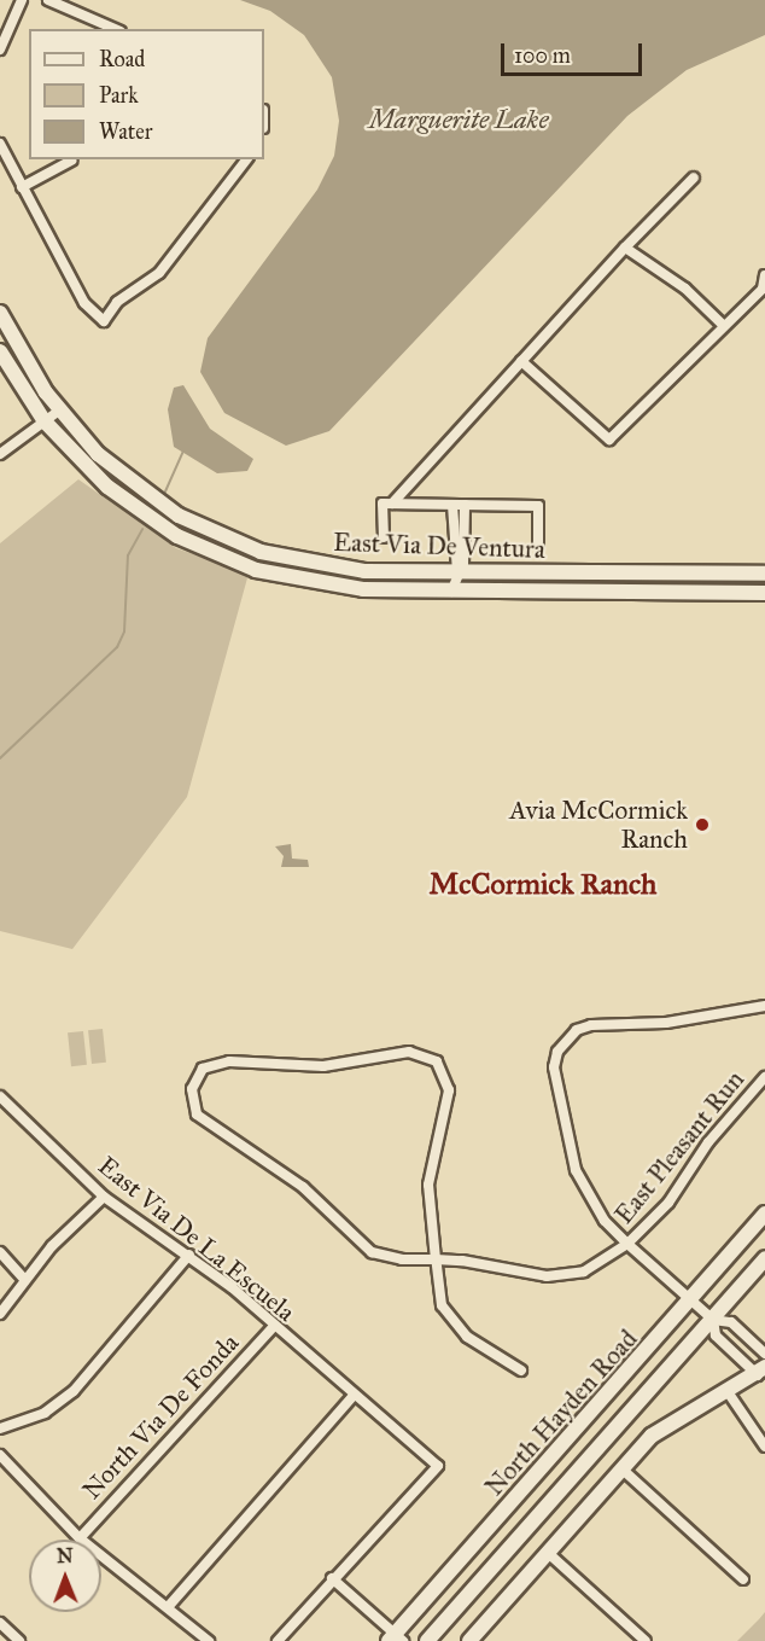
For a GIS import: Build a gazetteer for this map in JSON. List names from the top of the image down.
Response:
{
  "streets": {
    "main road": ["East Via De Ventura", "North Hayden Road"],
    "street": ["East Pleasant Run", "East Via De La Escuela", "North Via De Fonda"]
  },
  "crossings": [
    ["East Pleasant Run", "North Hayden Road"],
    ["East Via De La Escuela", "North Via De Fonda"]
  ],
  "districts": ["McCormick Ranch"],
  "water": ["Marguerite Lake"],
  "places": ["Avia McCormick Ranch"],
  "legend": ["Road", "Park", "Water"],
  "scale_bar": "100 m",
  "north": "top"
}
